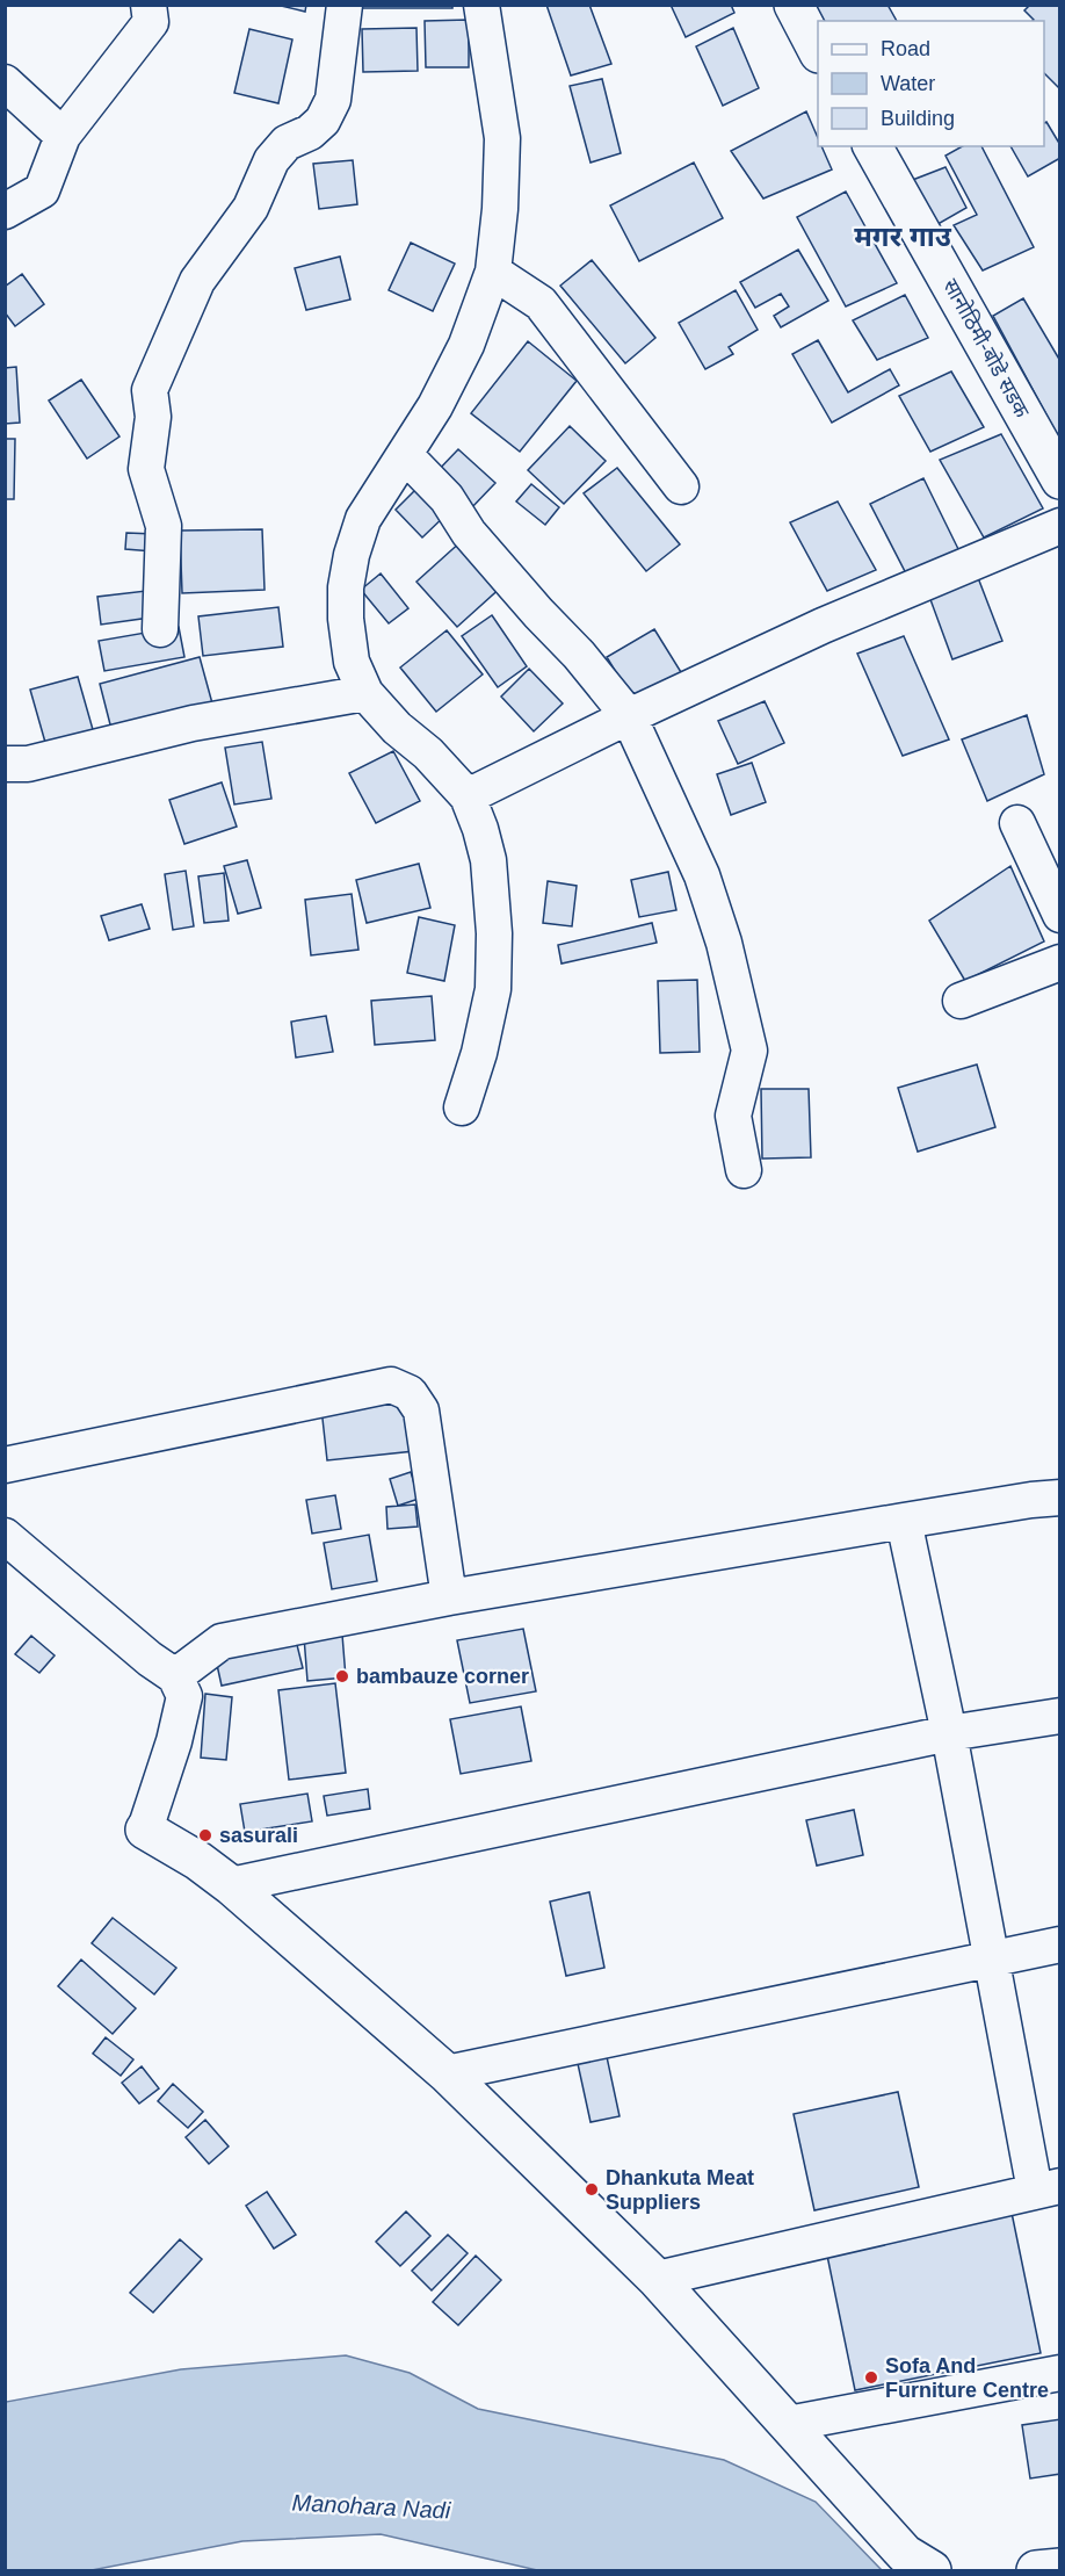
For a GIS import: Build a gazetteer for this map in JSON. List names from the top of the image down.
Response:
{
  "streets": {
    "street": ["सानोठिमी-बोडे सडक"]
  },
  "districts": ["मगर गाउ"],
  "water": ["Manohara Nadi"],
  "places": [
    "bambauze corner",
    "sasurali",
    "Dhankuta Meat Suppliers",
    "Sofa And Furniture Centre"
  ],
  "legend": ["Road", "Water", "Building"]
}
